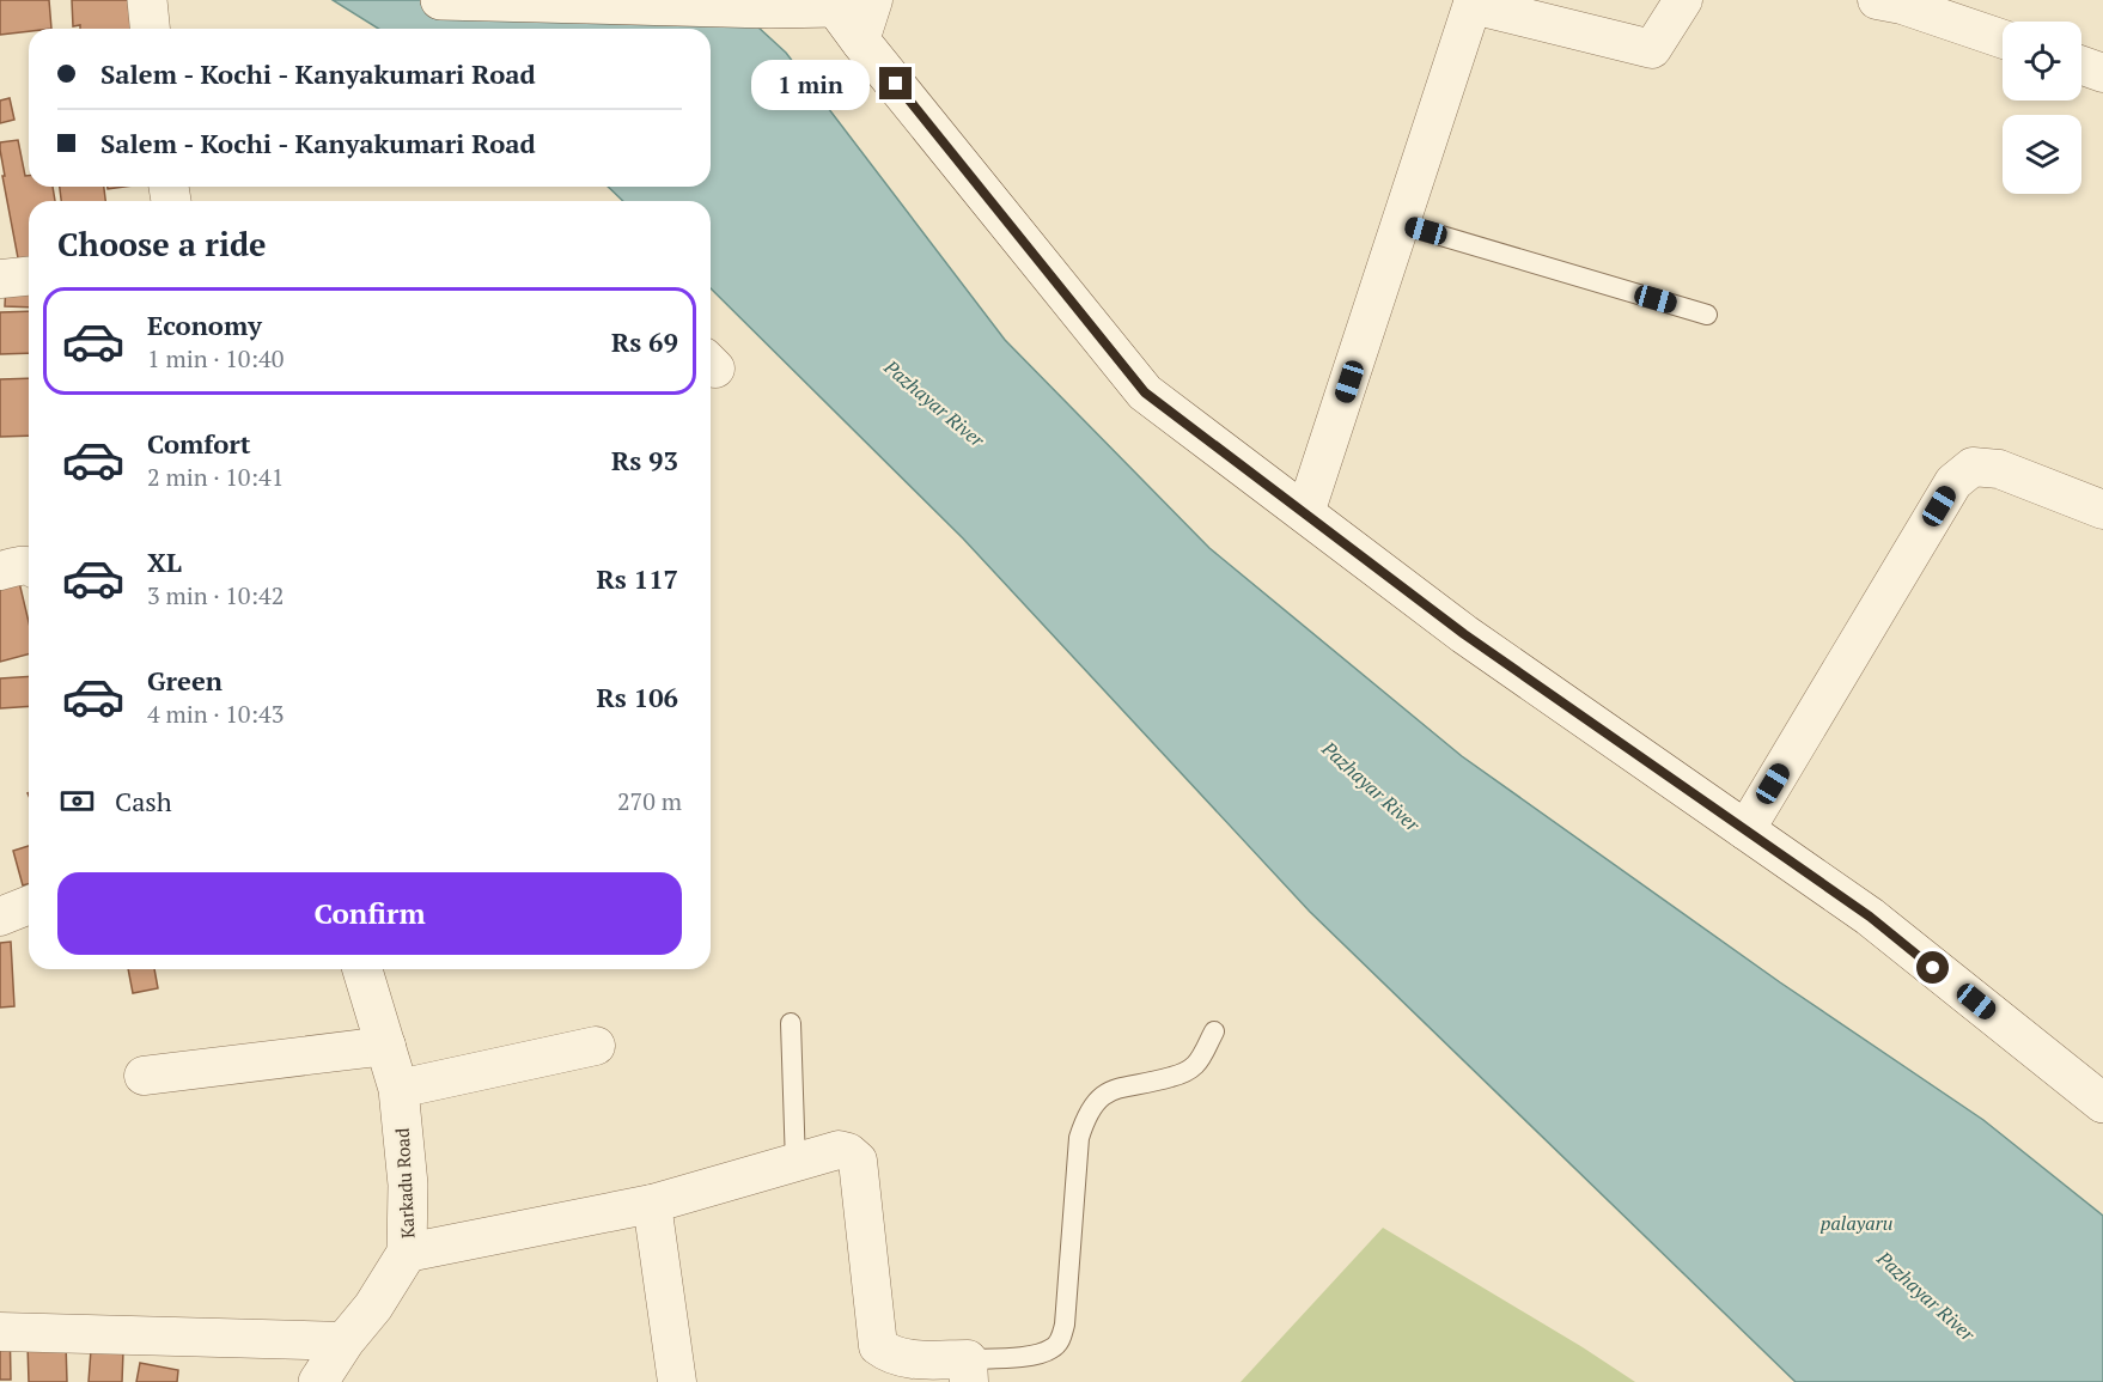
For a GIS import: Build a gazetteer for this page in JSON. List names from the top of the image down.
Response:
{
  "streets": {
    "main road": ["Karkadu Road"]
  },
  "water": ["Pazhayar River", "palayaru"],
  "page": {
    "banner": ["Salem - Kochi - Kanyakumari Road", "Salem - Kochi - Kanyakumari Road"],
    "bubble": "1 min",
    "heading": "Choose a ride",
    "list": [
      {
        "name": "Economy",
        "note": "1 min · 10:40",
        "value": "Rs 69"
      },
      {
        "name": "Comfort",
        "note": "2 min · 10:41",
        "value": "Rs 93"
      },
      {
        "name": "XL",
        "note": "3 min · 10:42",
        "value": "Rs 117"
      },
      {
        "name": "Green",
        "note": "4 min · 10:43",
        "value": "Rs 106"
      }
    ],
    "pay": ["Cash", "270 m"],
    "buttons": "Confirm"
  }
}
